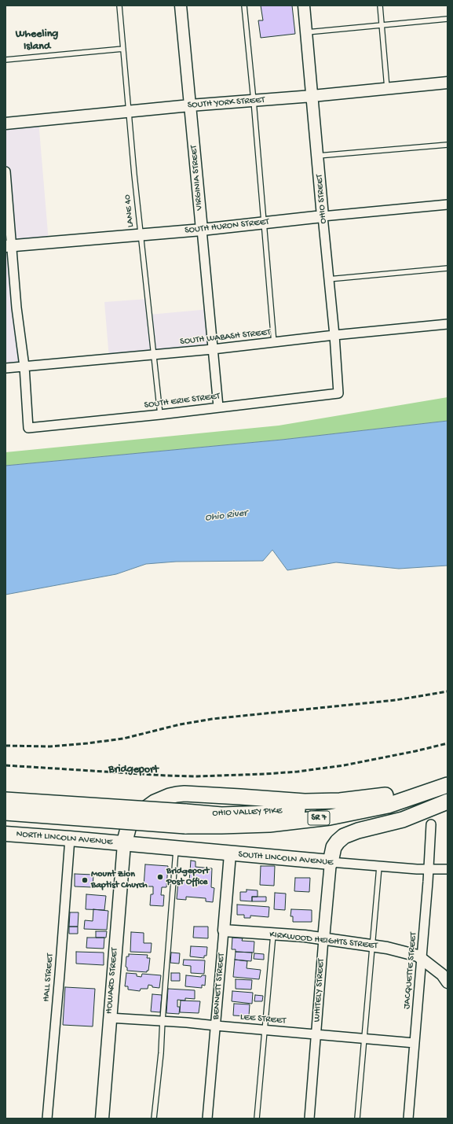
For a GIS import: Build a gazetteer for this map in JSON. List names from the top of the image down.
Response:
{
  "streets": {
    "highway": ["OHIO VALLEY PIKE", "SR 7"],
    "main road": ["NORTH LINCOLN AVENUE", "SOUTH LINCOLN AVENUE", "HOWARD STREET"],
    "street": [
      "SOUTH YORK STREET",
      "VIRGINIA STREET",
      "OHIO STREET",
      "SOUTH HURON STREET",
      "SOUTH WABASH STREET",
      "SOUTH ERIE STREET",
      "KIRKWOOD HEIGHTS STREET",
      "JACQUETTE STREET",
      "HALL STREET",
      "BENNETT STREET",
      "WHITELY STREET",
      "LEE STREET"
    ],
    "lane": ["LANE 40"]
  },
  "crossings": [
    ["SOUTH YORK STREET", "VIRGINIA STREET"],
    ["SOUTH YORK STREET", "OHIO STREET"],
    ["SOUTH YORK STREET", "LANE 40"],
    ["VIRGINIA STREET", "SOUTH HURON STREET"],
    ["VIRGINIA STREET", "SOUTH WABASH STREET"],
    ["VIRGINIA STREET", "SOUTH ERIE STREET"],
    ["OHIO STREET", "SOUTH HURON STREET"],
    ["OHIO STREET", "SOUTH WABASH STREET"],
    ["OHIO STREET", "SOUTH ERIE STREET"],
    ["LANE 40", "SOUTH HURON STREET"],
    ["LANE 40", "SOUTH WABASH STREET"],
    ["LANE 40", "SOUTH ERIE STREET"],
    ["SOUTH WABASH STREET", "SOUTH ERIE STREET"],
    ["NORTH LINCOLN AVENUE", "SOUTH LINCOLN AVENUE"],
    ["NORTH LINCOLN AVENUE", "HALL STREET"],
    ["NORTH LINCOLN AVENUE", "HOWARD STREET"],
    ["SOUTH LINCOLN AVENUE", "JACQUETTE STREET"],
    ["SOUTH LINCOLN AVENUE", "HOWARD STREET"],
    ["SOUTH LINCOLN AVENUE", "BENNETT STREET"],
    ["SOUTH LINCOLN AVENUE", "WHITELY STREET"],
    ["KIRKWOOD HEIGHTS STREET", "JACQUETTE STREET"],
    ["KIRKWOOD HEIGHTS STREET", "BENNETT STREET"],
    ["KIRKWOOD HEIGHTS STREET", "WHITELY STREET"],
    ["JACQUETTE STREET", "LEE STREET"],
    ["HOWARD STREET", "LEE STREET"],
    ["BENNETT STREET", "LEE STREET"],
    ["WHITELY STREET", "LEE STREET"]
  ],
  "districts": ["Wheeling Island", "Bridgeport"],
  "water": ["Ohio River"],
  "places": ["Bridgeport Post Office", "Mount Zion Baptist Church"]
}
